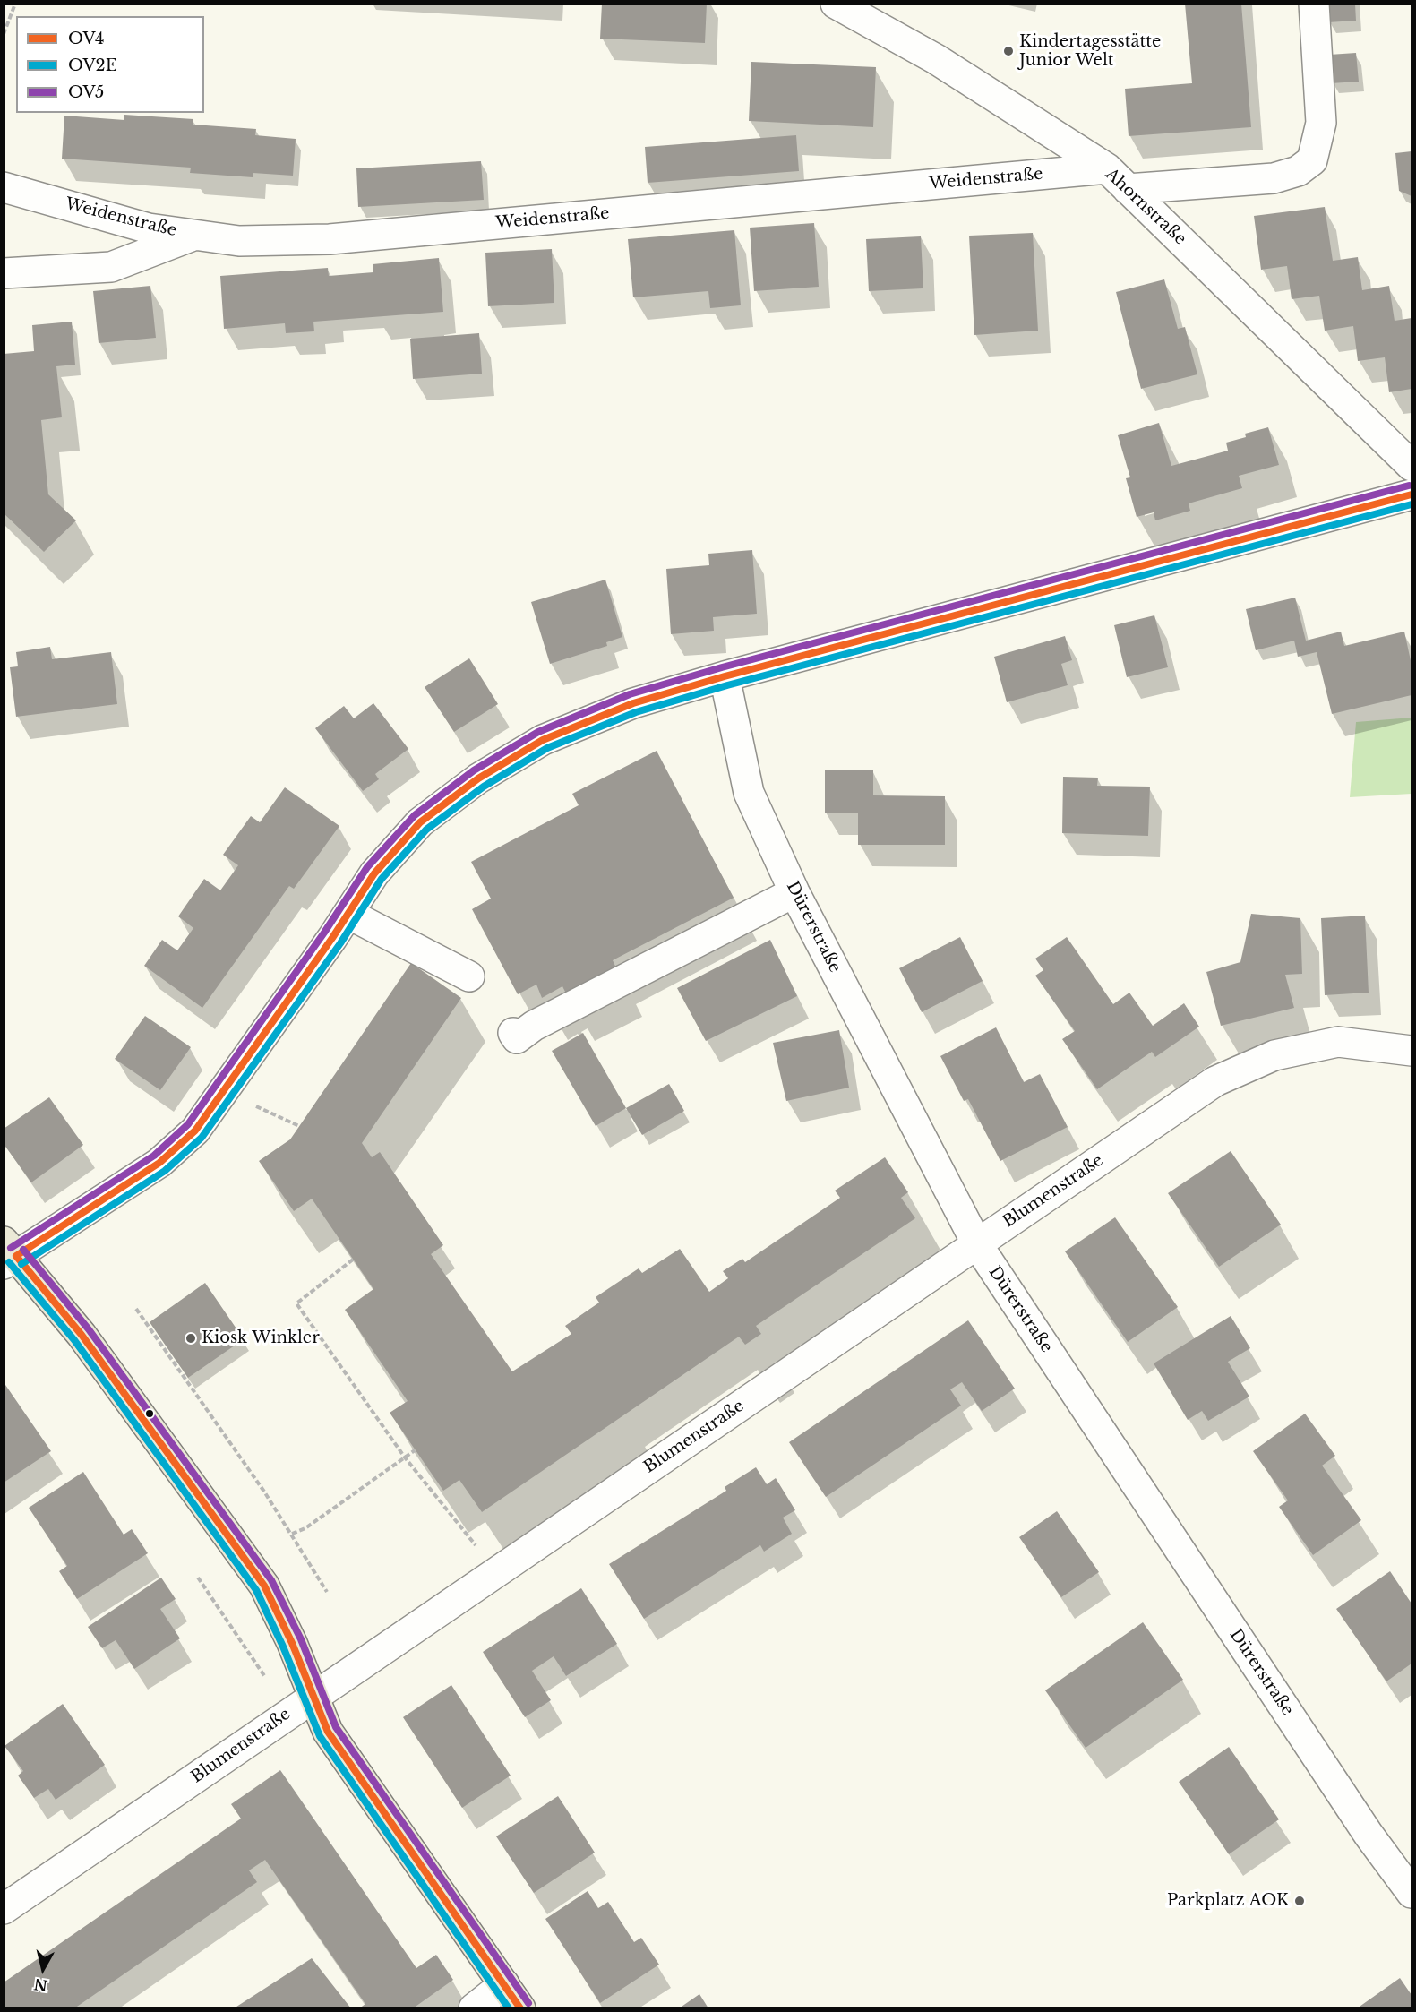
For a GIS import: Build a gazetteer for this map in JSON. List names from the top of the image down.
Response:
{
  "streets": {
    "street": [
      "Weidenstraße",
      "Ahornstraße",
      "Dürerstraße",
      "Blumenstraße"
    ]
  },
  "crossings": [
    ["Weidenstraße", "Ahornstraße"],
    ["Dürerstraße", "Blumenstraße"]
  ],
  "places": ["Kindertagesstätte Junior Welt", "Kiosk Winkler", "Parkplatz AOK"],
  "lines": ["transit line OV5", "transit line OV4", "transit line OV2E"],
  "legend": ["OV4", "OV2E", "OV5"],
  "north": "bottom"
}
